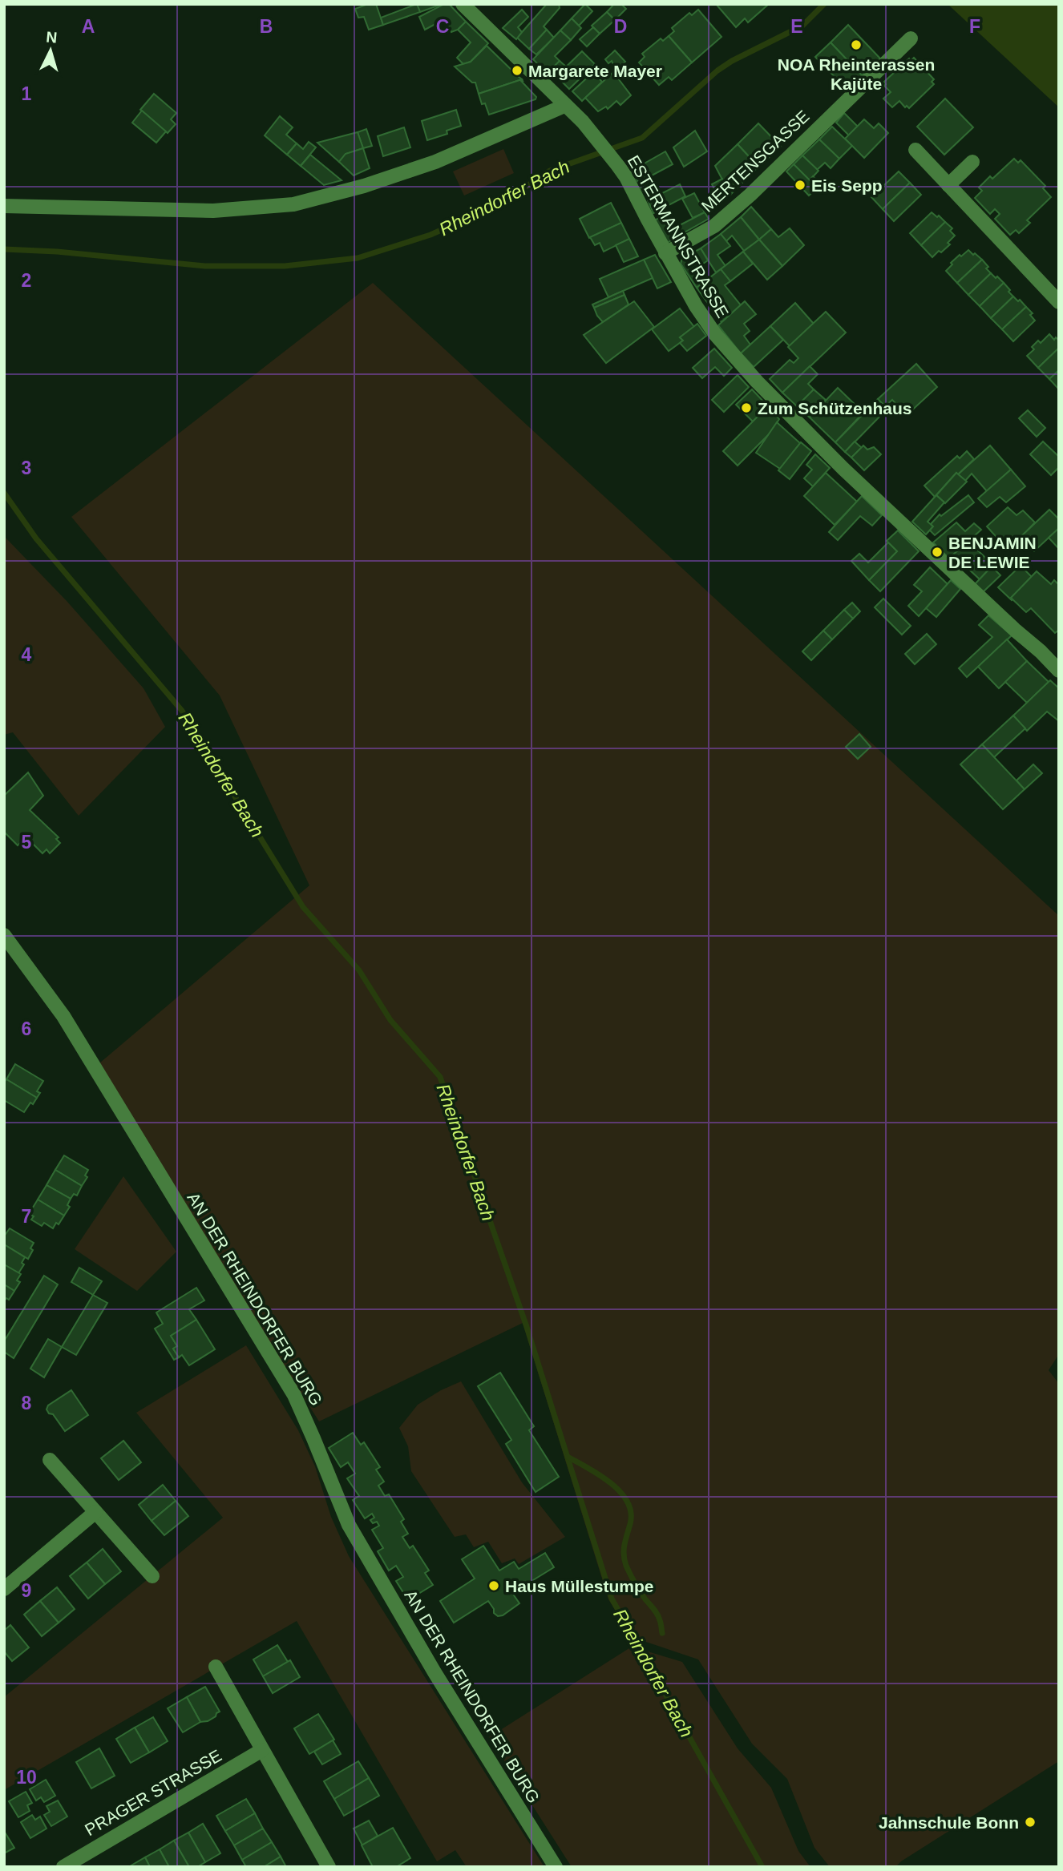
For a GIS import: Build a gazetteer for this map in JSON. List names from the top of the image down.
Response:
{
  "streets": {
    "street": [
      "MERTENSGASSE",
      "ESTERMANNSTRASSE",
      "AN DER RHEINDORFER BURG",
      "PRAGER STRASSE"
    ]
  },
  "crossings": [
    ["MERTENSGASSE", "ESTERMANNSTRASSE"]
  ],
  "water": ["Rheindorfer Bach"],
  "places": [
    "NOA Rheinterassen Kajüte",
    "Margarete Mayer",
    "Eis Sepp",
    "Zum Schützenhaus",
    "BENJAMIN DE LEWIE",
    "Haus Müllestumpe",
    "Jahnschule Bonn"
  ],
  "north": "top",
  "grid": {
    "columns": [
      "A",
      "B",
      "C",
      "D",
      "E",
      "F"
    ],
    "rows": [
      "1",
      "2",
      "3",
      "4",
      "5",
      "6",
      "7",
      "8",
      "9",
      "10"
    ]
  }
}
